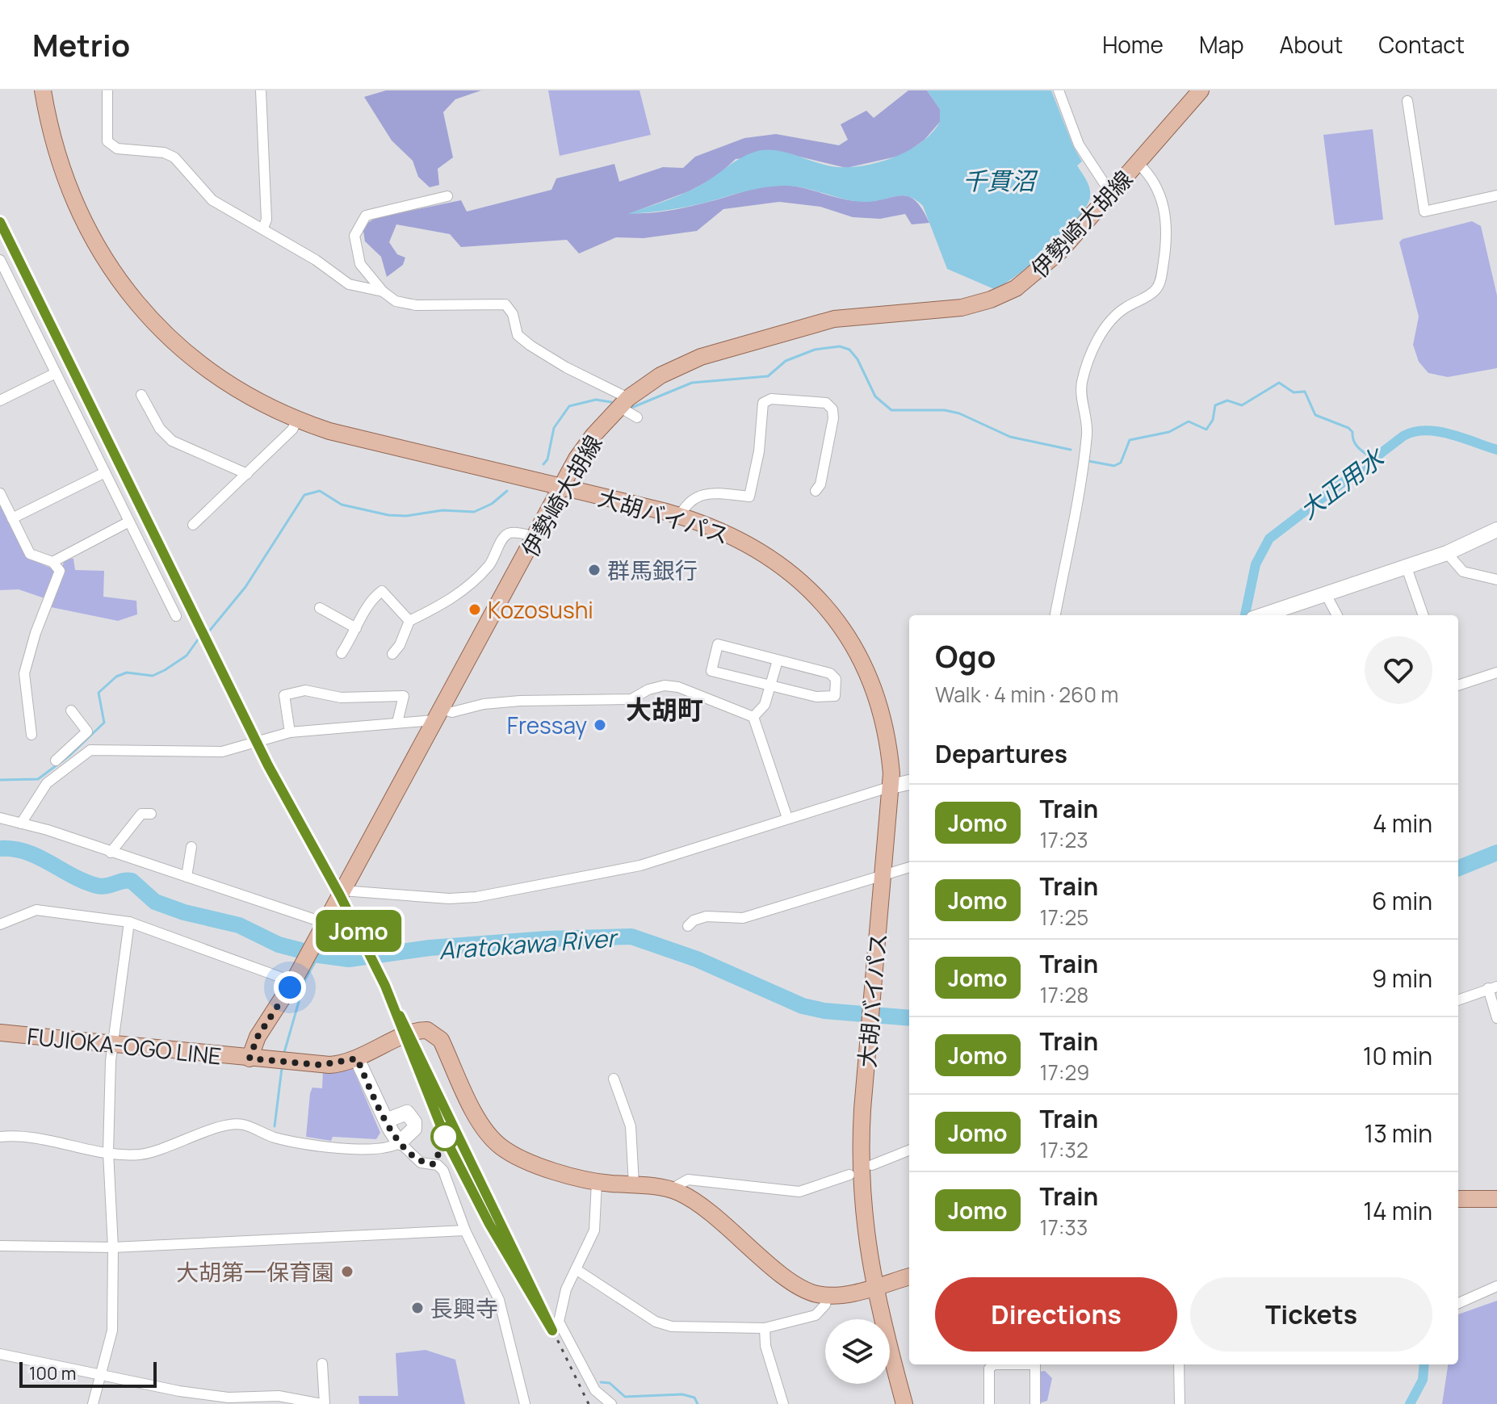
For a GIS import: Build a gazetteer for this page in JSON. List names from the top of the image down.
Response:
{
  "streets": {
    "main road": ["伊勢崎大胡線", "大胡バイパス", "FUJIOKA-OGO LINE"]
  },
  "crossings": [
    ["伊勢崎大胡線", "大胡バイパス"],
    ["伊勢崎大胡線", "FUJIOKA-OGO LINE"]
  ],
  "districts": ["大胡町"],
  "water": ["千貫沼", "大正用水", "Aratokawa River"],
  "places": [
    "群馬銀行",
    "Kozosushi",
    "Fressay",
    "大胡第一保育園",
    "長興寺"
  ],
  "scale_bar": "100 m",
  "page": {
    "header": "Metrio",
    "nav": [
      "Home",
      "Map",
      "About",
      "Contact"
    ],
    "on_map": "Jomo",
    "heading": [
      ["Ogo", "Walk · 4 min · 260 m"],
      "Departures"
    ],
    "list": [
      {
        "mark": "Jomo",
        "name": "Train",
        "note": "17:23",
        "value": "4 min"
      },
      {
        "mark": "Jomo",
        "name": "Train",
        "note": "17:25",
        "value": "6 min"
      },
      {
        "mark": "Jomo",
        "name": "Train",
        "note": "17:28",
        "value": "9 min"
      },
      {
        "mark": "Jomo",
        "name": "Train",
        "note": "17:29",
        "value": "10 min"
      },
      {
        "mark": "Jomo",
        "name": "Train",
        "note": "17:32",
        "value": "13 min"
      },
      {
        "mark": "Jomo",
        "name": "Train",
        "note": "17:33",
        "value": "14 min"
      }
    ],
    "buttons": ["Directions", "Tickets"],
    "scale": "100 m"
  }
}
